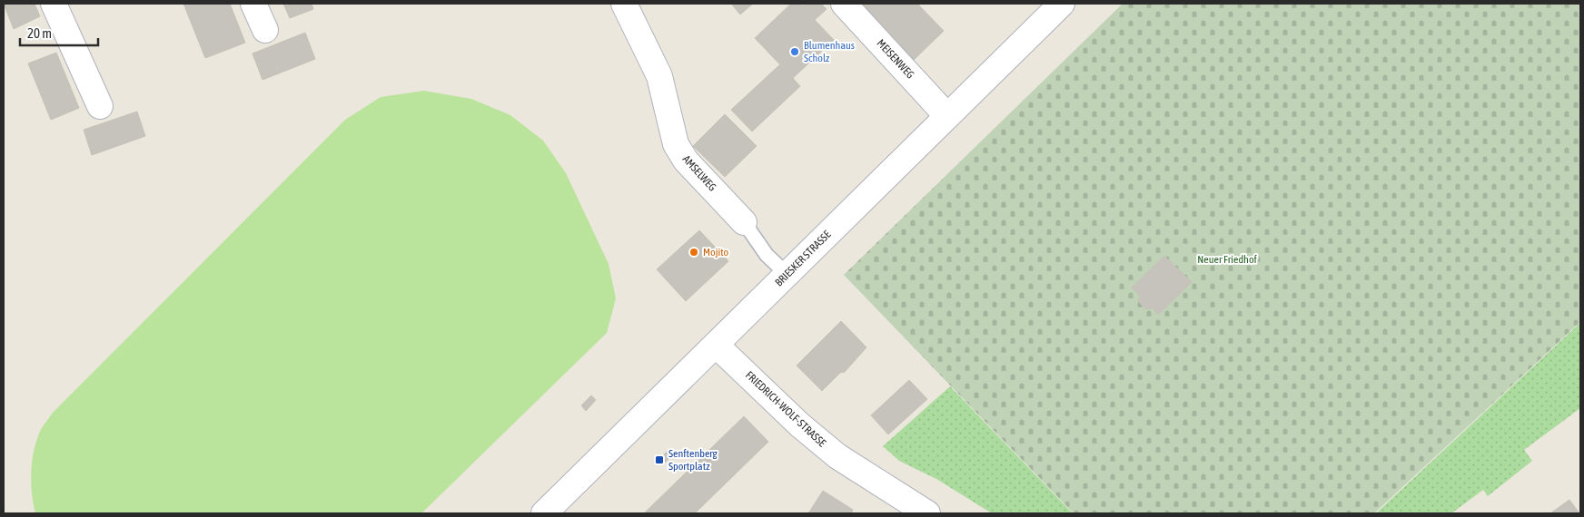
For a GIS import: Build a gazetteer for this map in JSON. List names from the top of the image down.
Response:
{
  "streets": {
    "street": [
      "MEISENWEG",
      "AMSELWEG",
      "BRIESKER STRASSE",
      "FRIEDRICH-WOLF-STRASSE"
    ]
  },
  "crossings": [
    ["MEISENWEG", "BRIESKER STRASSE"],
    ["AMSELWEG", "BRIESKER STRASSE"],
    ["BRIESKER STRASSE", "FRIEDRICH-WOLF-STRASSE"]
  ],
  "parks": ["Neuer Friedhof"],
  "places": {
    "other": ["Blumenhaus Scholz", "Mojito"],
    "transit": ["Senftenberg Sportplatz"]
  },
  "scale_bar": "20 m"
}
